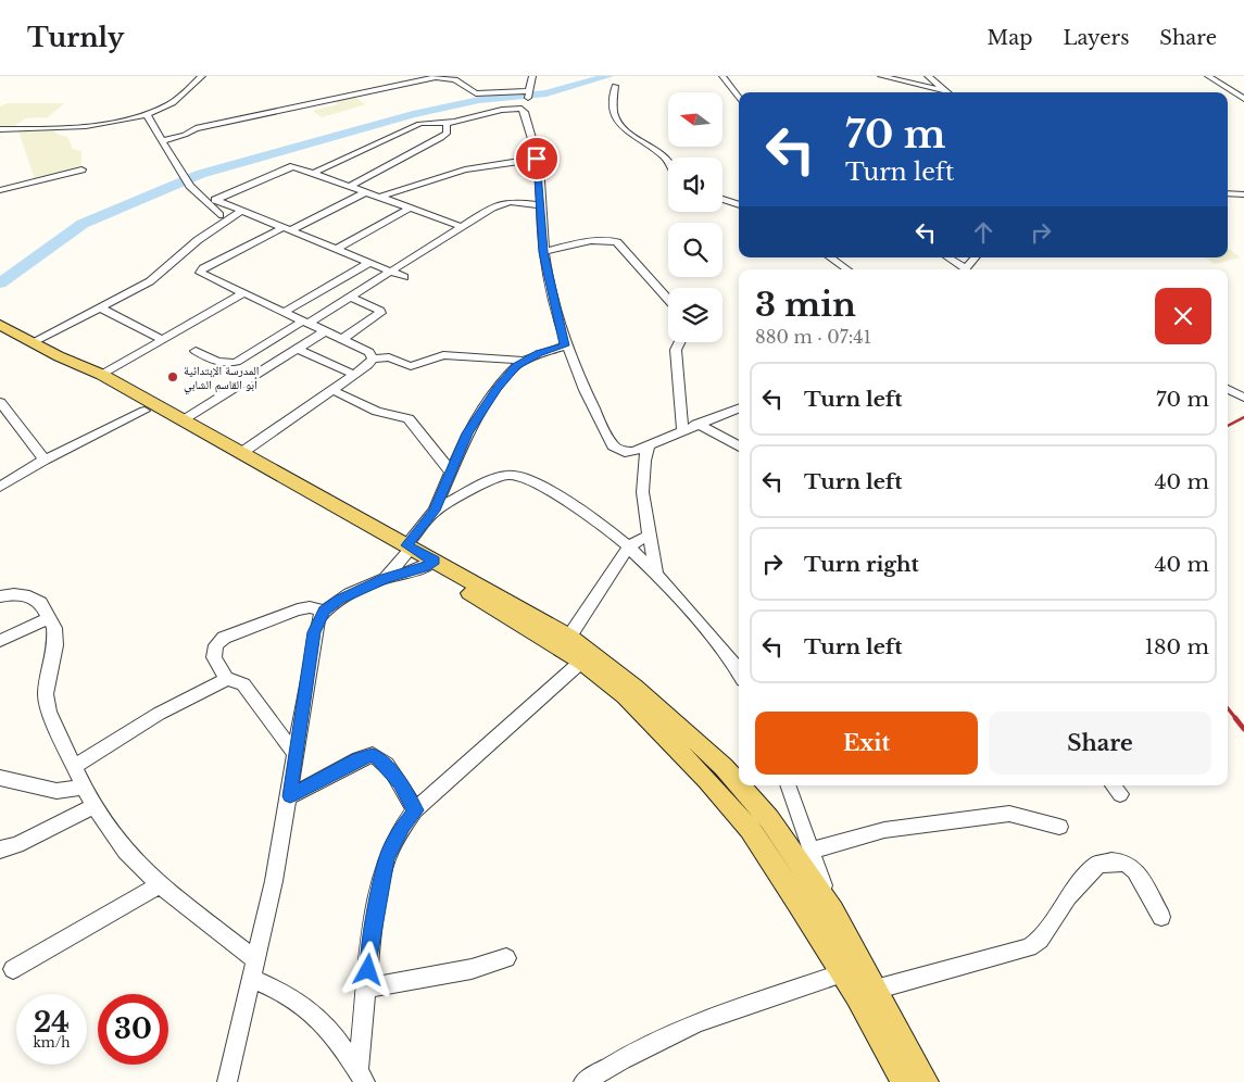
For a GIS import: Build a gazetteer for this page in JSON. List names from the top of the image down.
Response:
{
  "places": ["المدرسة الإبتدائية أبو القاسم الشابي"],
  "north": "left",
  "page": {
    "header": "Turnly",
    "nav": ["Map", "Layers", "Share"],
    "turn": ["70 m", "Turn left"],
    "heading": ["3 min", "880 m · 07:41"],
    "list": [
      {
        "name": "Turn left",
        "value": "70 m"
      },
      {
        "name": "Turn left",
        "value": "40 m"
      },
      {
        "name": "Turn right",
        "value": "40 m"
      },
      {
        "name": "Turn left",
        "value": "180 m"
      }
    ],
    "buttons": ["Exit", "Share"],
    "speed": "24 km/h",
    "limit": "30"
  }
}
